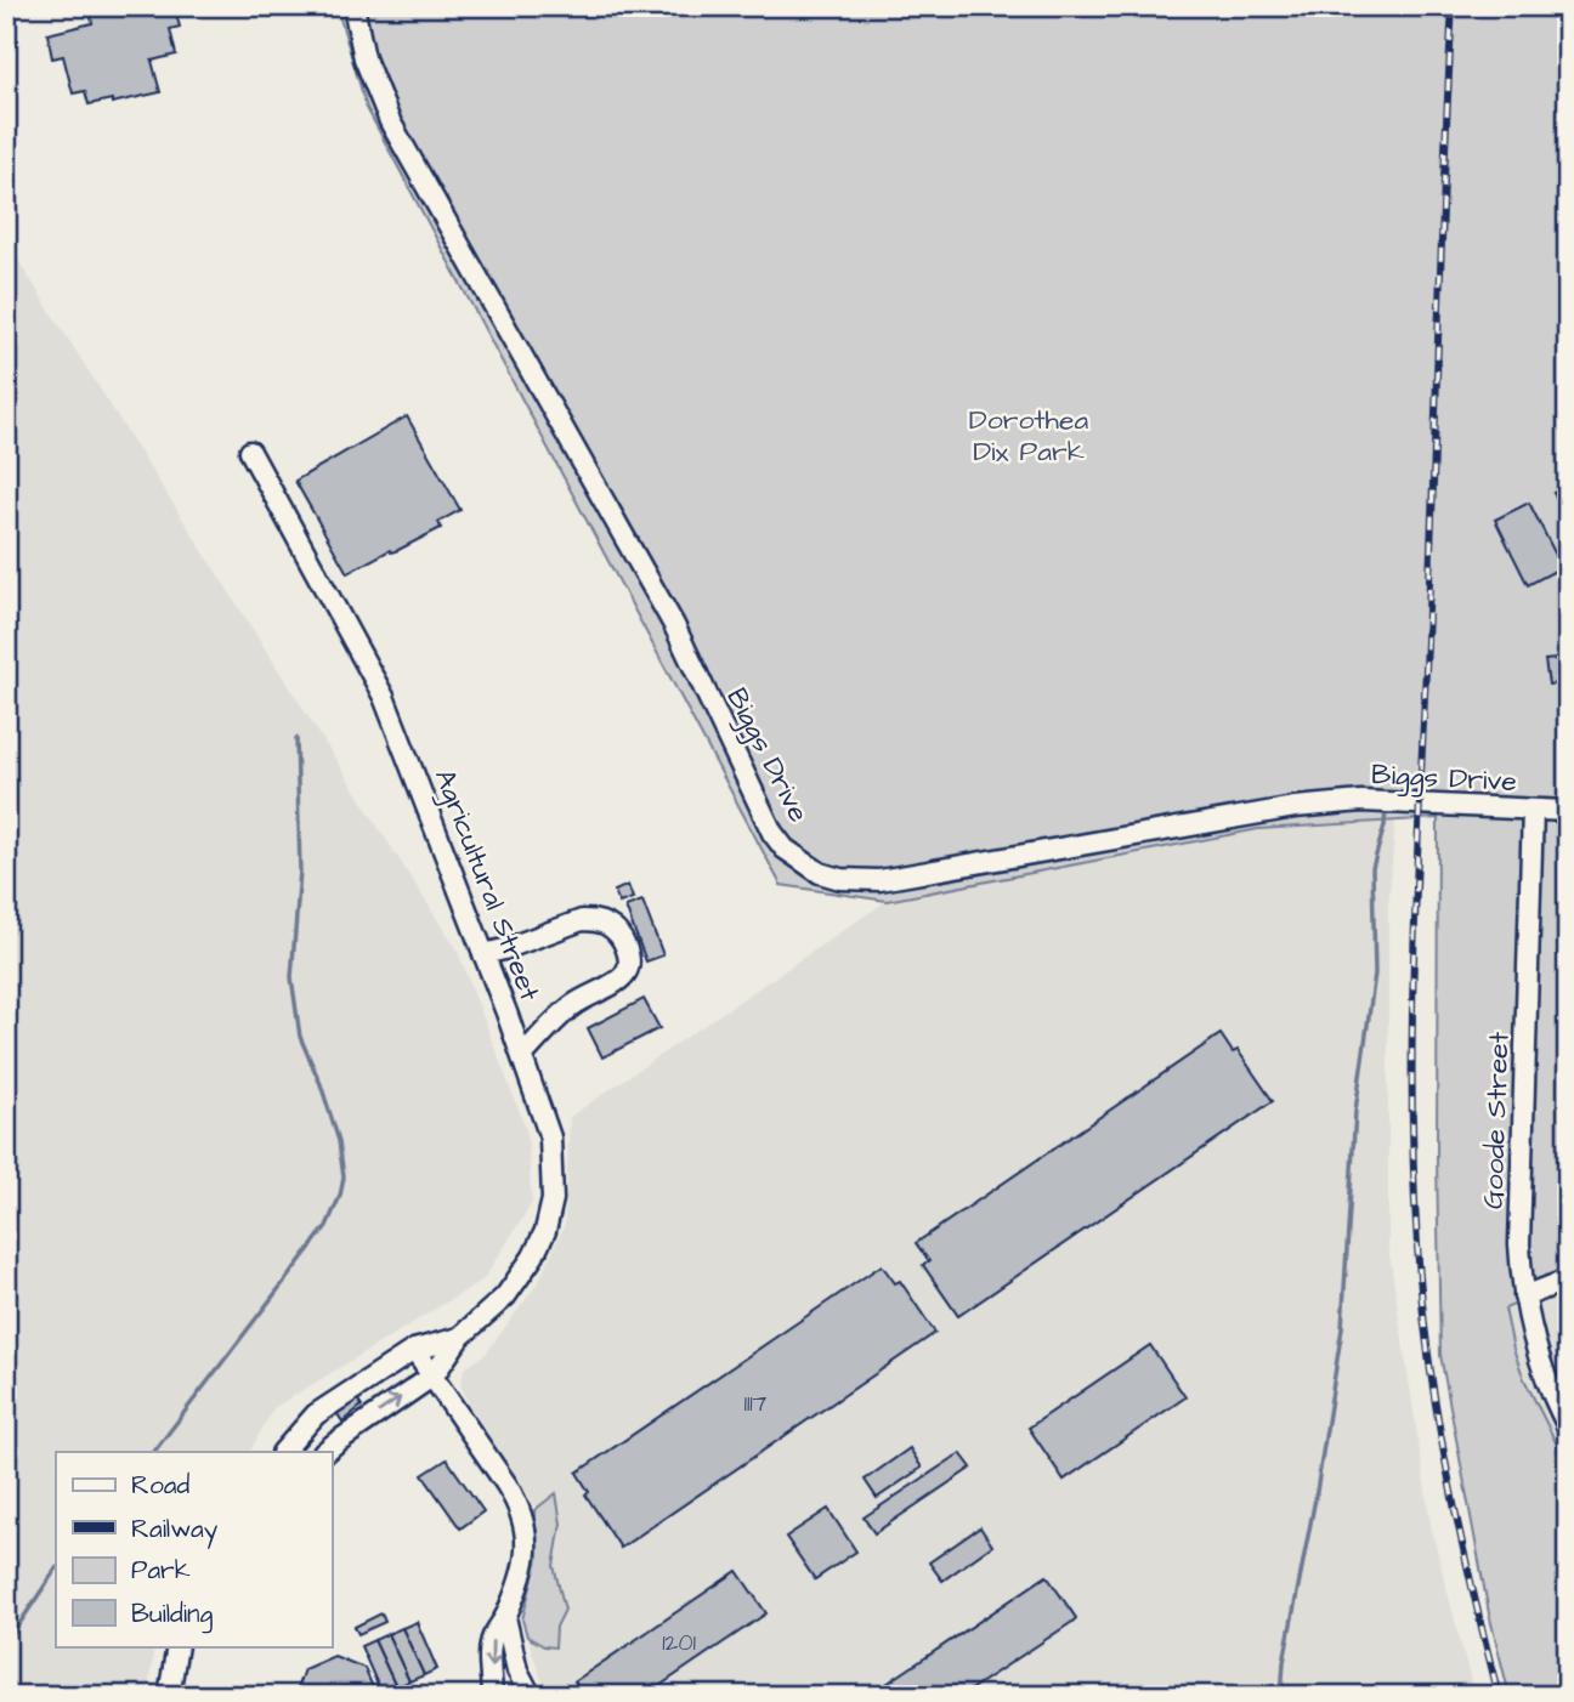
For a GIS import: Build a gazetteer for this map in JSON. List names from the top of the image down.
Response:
{
  "streets": {
    "street": ["Biggs Drive", "Agricultural Street", "Goode Street"]
  },
  "crossings": [
    ["Biggs Drive", "Goode Street"]
  ],
  "parks": ["Dorothea Dix Park"],
  "house_numbers": ["1117", "1201"],
  "legend": [
    "Road",
    "Railway",
    "Park",
    "Building"
  ]
}
